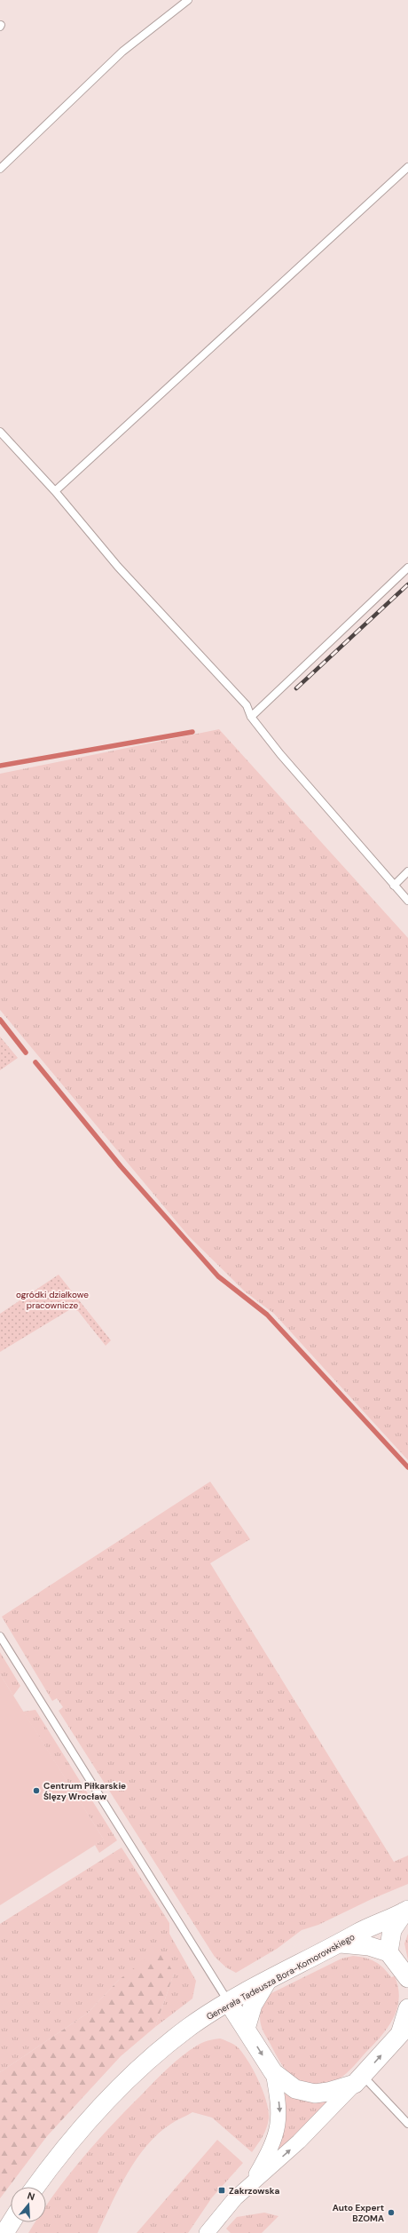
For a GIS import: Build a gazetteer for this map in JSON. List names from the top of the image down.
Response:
{
  "streets": {
    "street": ["Generała Tadeusza Bora-Komorowskiego"]
  },
  "parks": ["ogródki działkowe pracownicze"],
  "places": {
    "other": ["Centrum Piłkarskie Ślęzy Wrocław", "Auto Expert BZOMA"],
    "transit": ["Zakrzowska"]
  },
  "north": "top"
}
